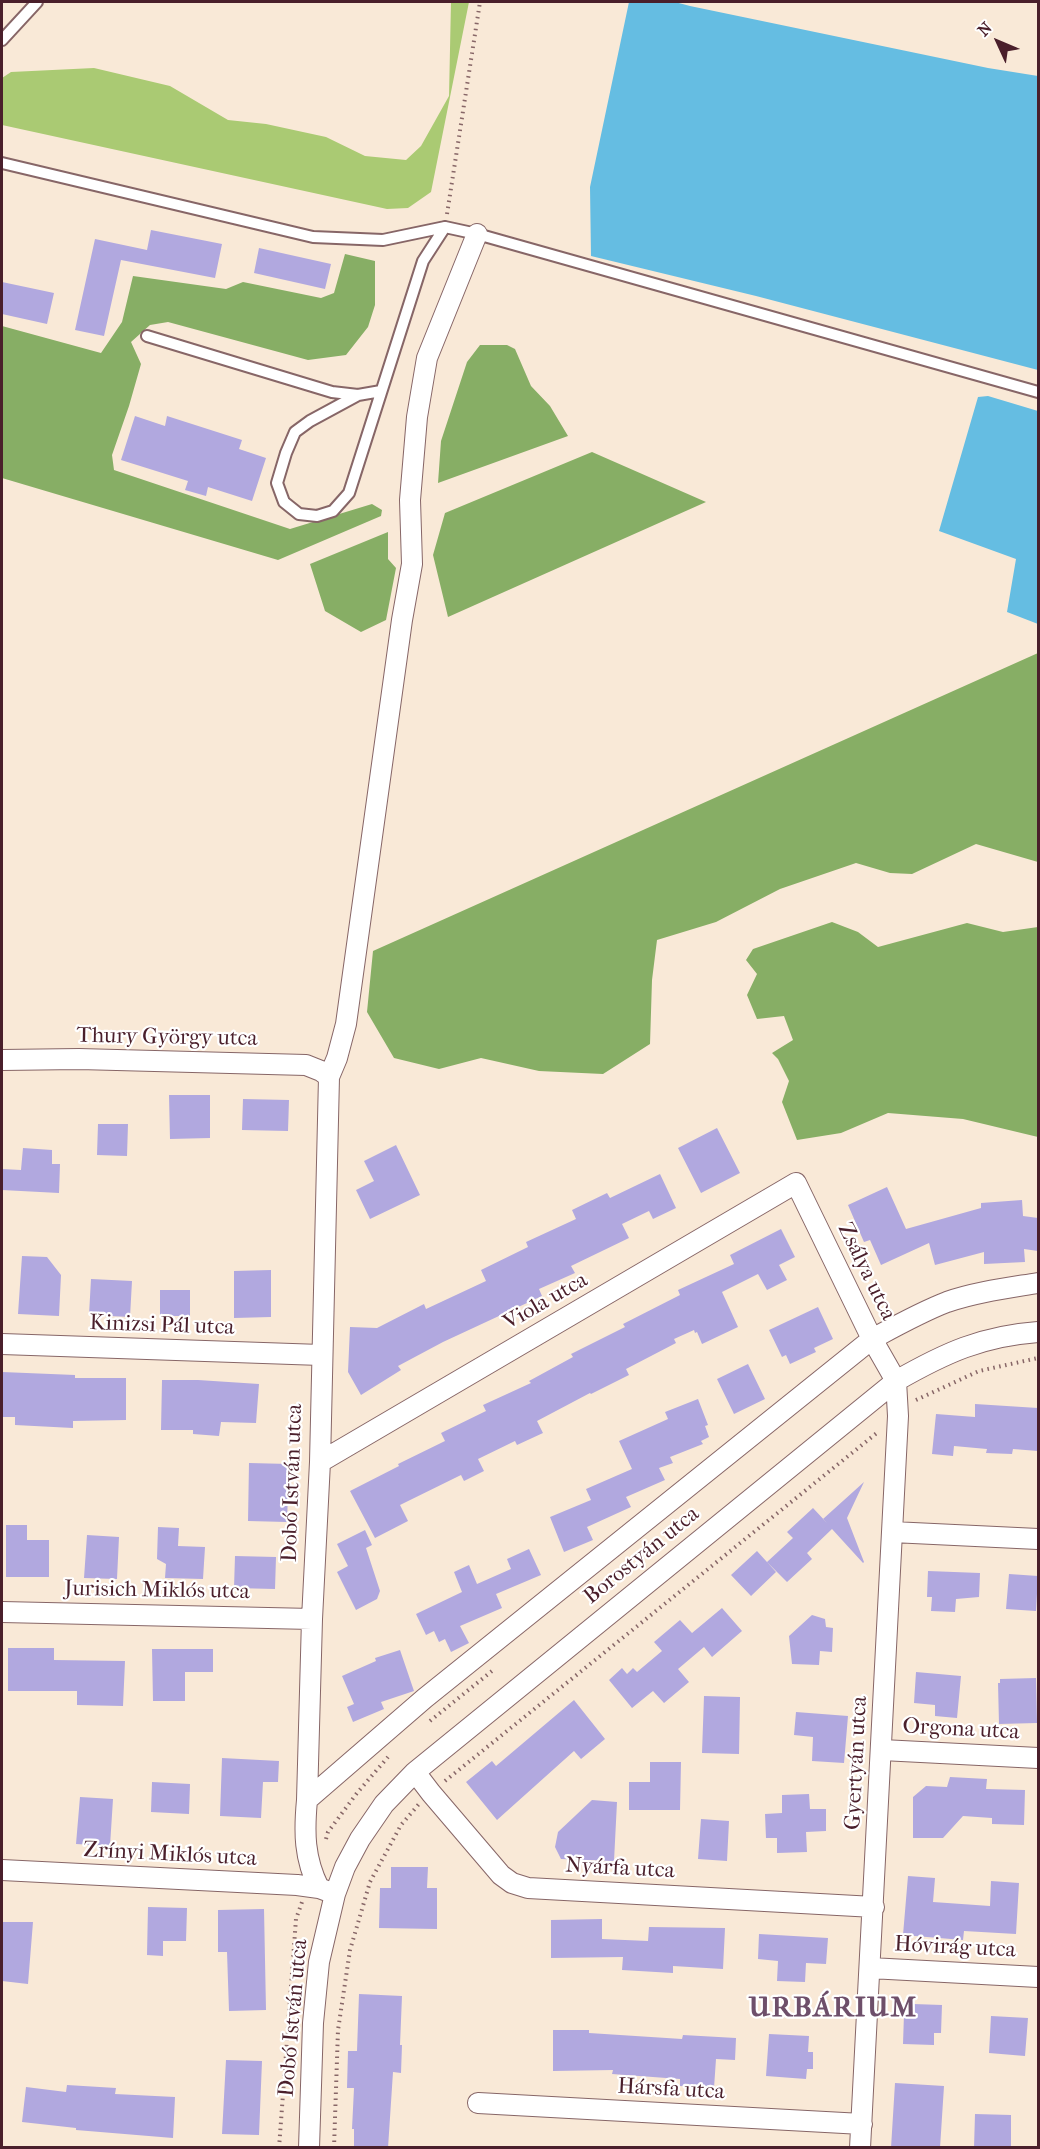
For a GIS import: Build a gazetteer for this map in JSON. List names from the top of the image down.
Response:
{
  "streets": {
    "street": [
      "Thury György utca",
      "Zsálya utca",
      "Viola utca",
      "Kinizsi Pál utca",
      "Dobó István utca",
      "Borostyán utca",
      "Jurisich Miklós utca",
      "Orgona utca",
      "Gyertyán utca",
      "Zrínyi Miklós utca",
      "Nyárfa utca",
      "Hóvirág utca",
      "Hársfa utca"
    ]
  },
  "crossings": [
    ["Thury György utca", "Dobó István utca"],
    ["Zsálya utca", "Viola utca"],
    ["Zsálya utca", "Borostyán utca"],
    ["Zsálya utca", "Gyertyán utca"],
    ["Viola utca", "Dobó István utca"],
    ["Kinizsi Pál utca", "Dobó István utca"],
    ["Dobó István utca", "Borostyán utca"],
    ["Dobó István utca", "Jurisich Miklós utca"],
    ["Dobó István utca", "Zrínyi Miklós utca"],
    ["Borostyán utca", "Gyertyán utca"],
    ["Borostyán utca", "Zrínyi Miklós utca"],
    ["Borostyán utca", "Nyárfa utca"],
    ["Orgona utca", "Gyertyán utca"],
    ["Gyertyán utca", "Nyárfa utca"],
    ["Gyertyán utca", "Hóvirág utca"],
    ["Gyertyán utca", "Hársfa utca"]
  ],
  "districts": ["URBÁRIUM"],
  "north": "top left"
}
